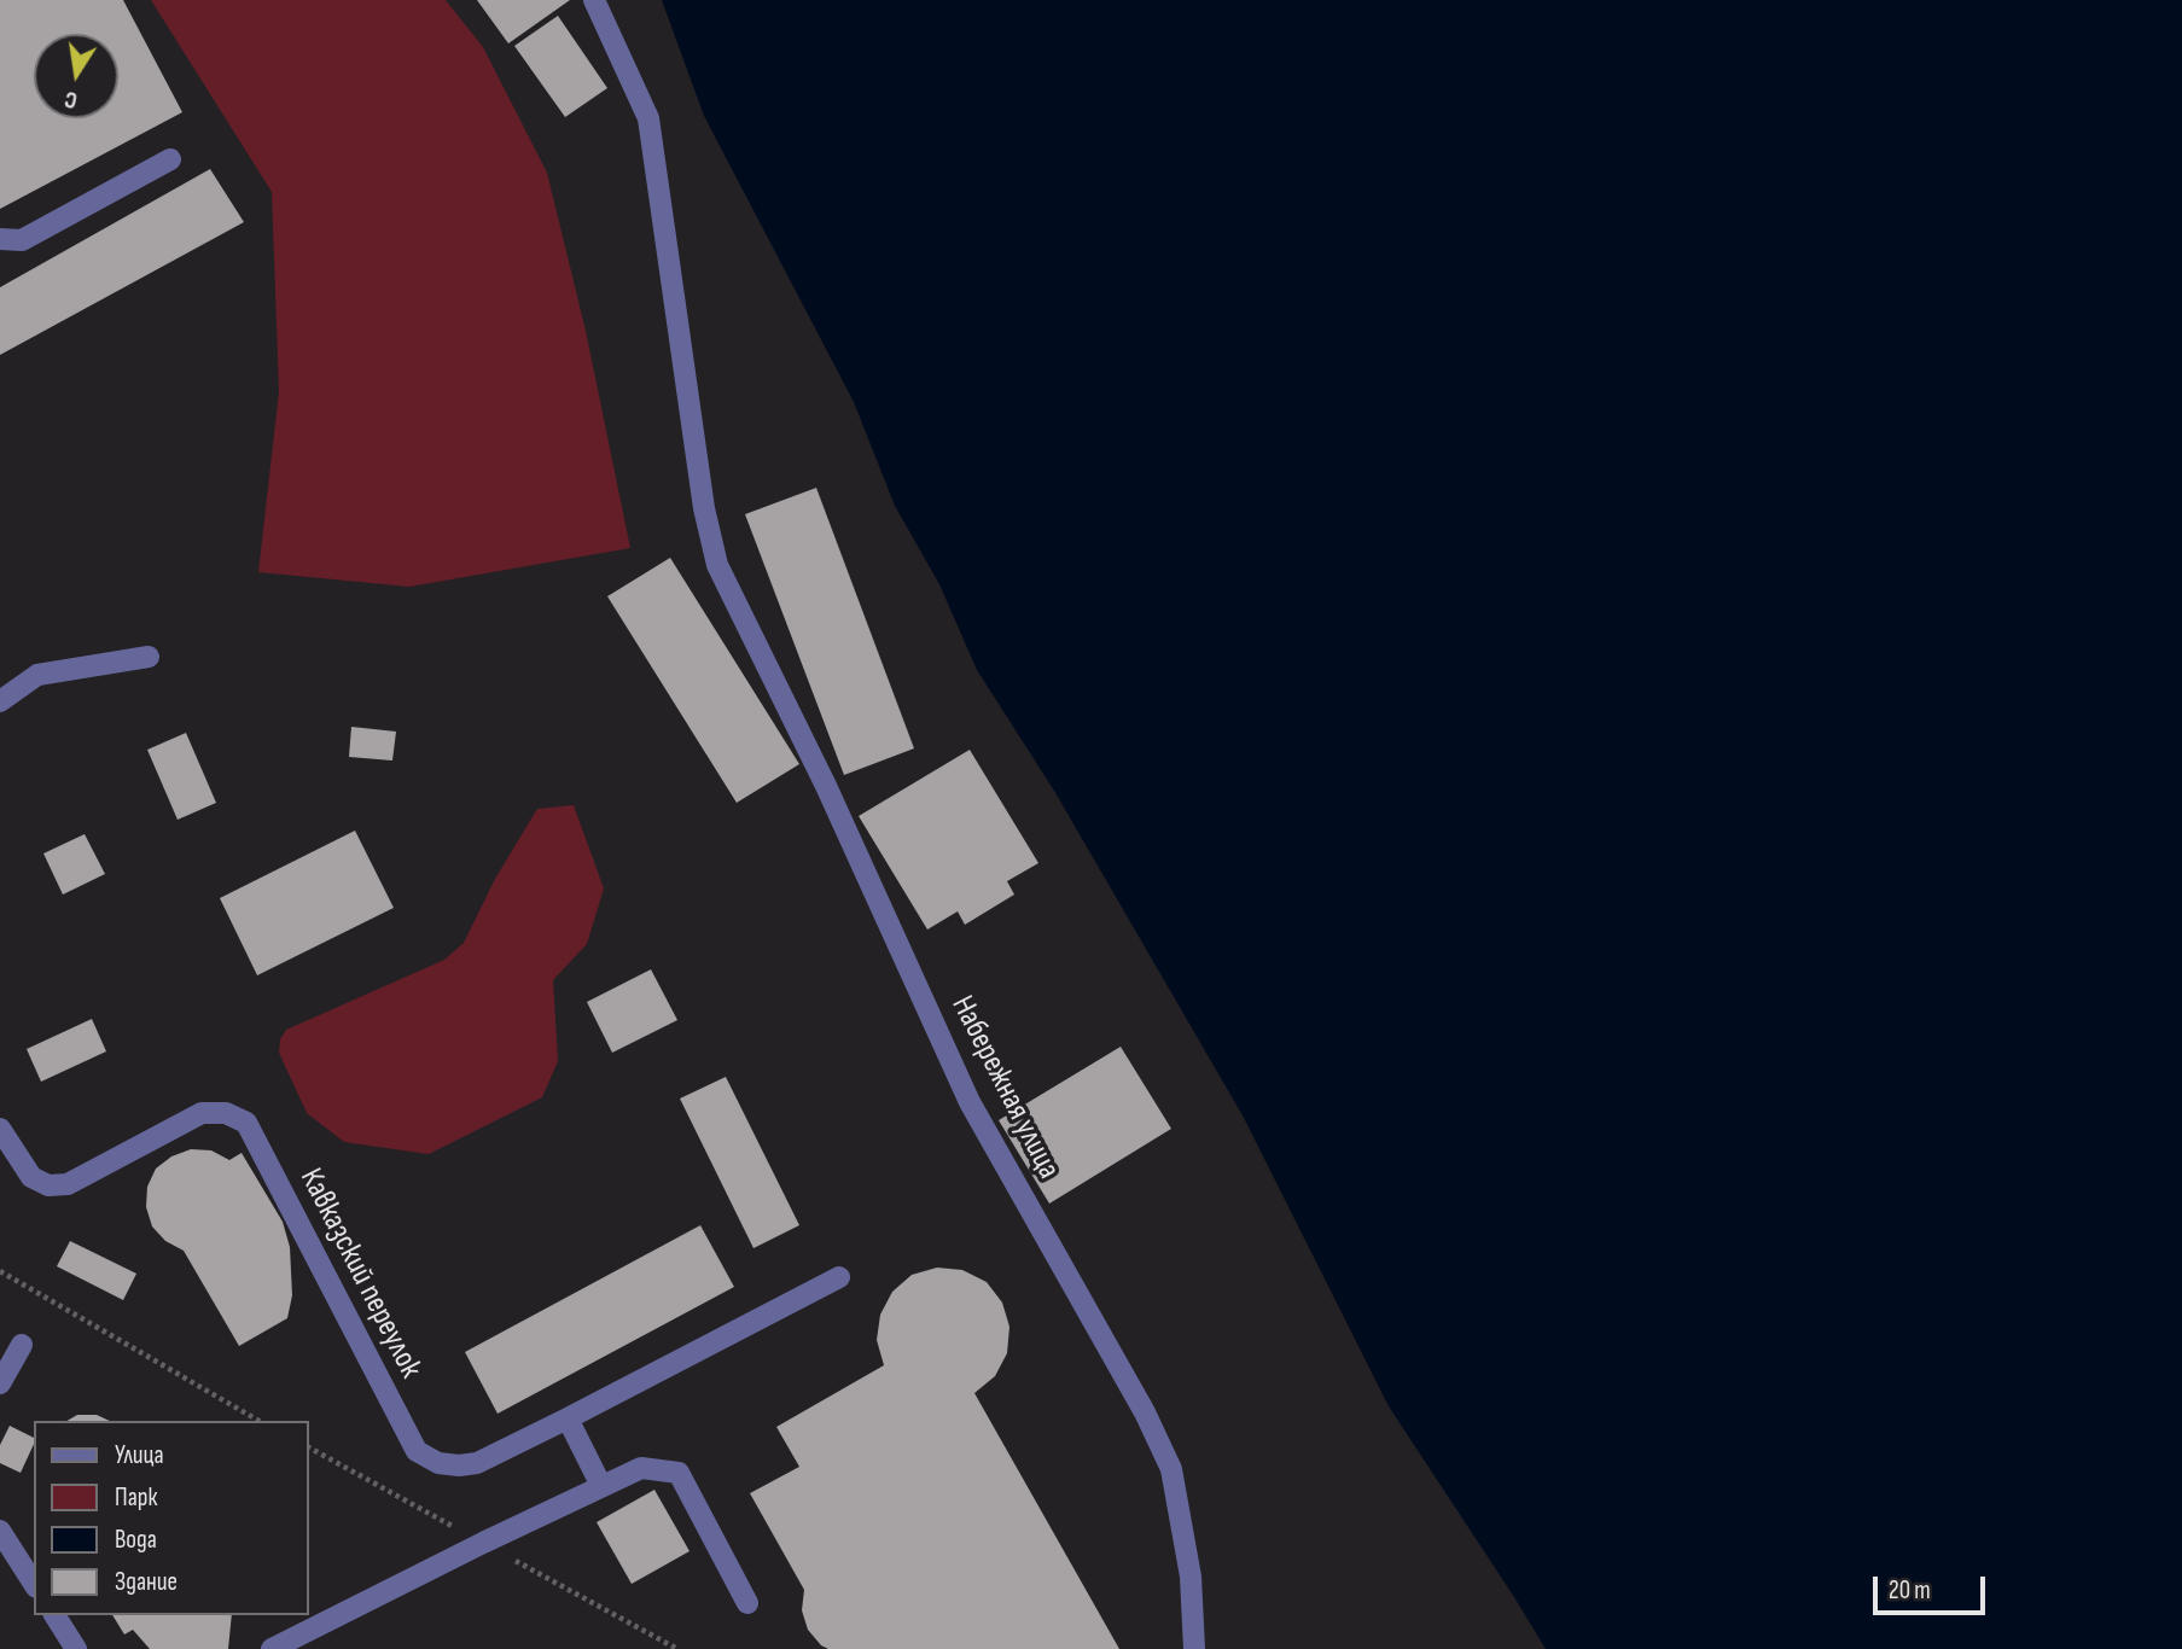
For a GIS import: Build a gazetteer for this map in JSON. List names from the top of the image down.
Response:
{
  "streets": {
    "street": ["Набережная улица", "Кавказский переулок"]
  },
  "legend": [
    "Улица",
    "Парк",
    "Вода",
    "Здание"
  ],
  "scale_bar": "20 m",
  "north": "bottom"
}
